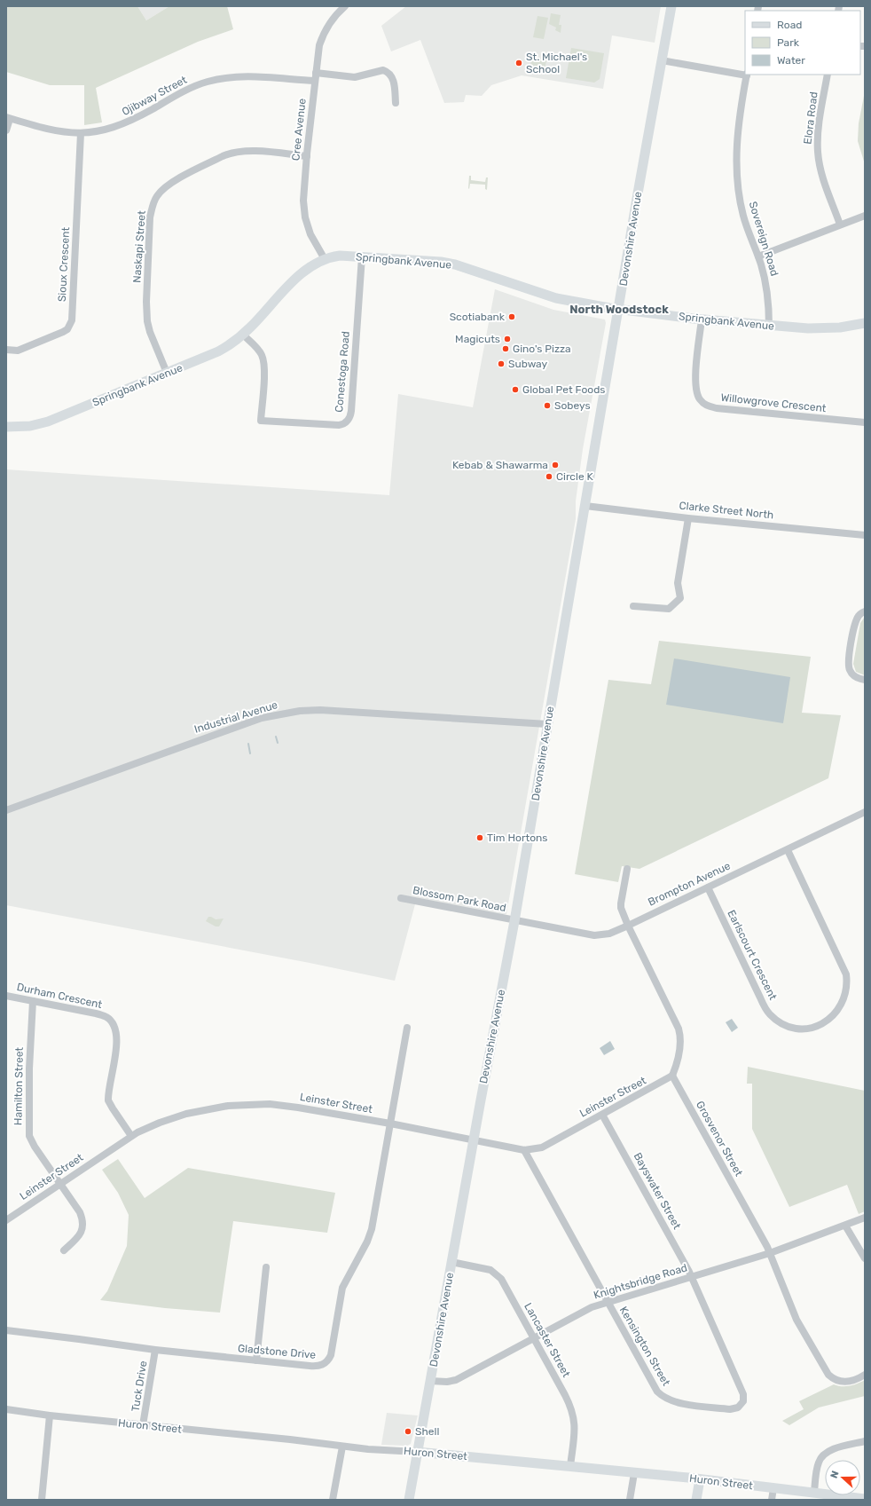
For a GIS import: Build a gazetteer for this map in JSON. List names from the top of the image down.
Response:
{
  "streets": {
    "main road": ["Devonshire Avenue", "Springbank Avenue", "Huron Street"],
    "street": [
      "Ojibway Street",
      "Elora Road",
      "Cree Avenue",
      "Sovereign Road",
      "Naskapi Street",
      "Sioux Crescent",
      "Conestoga Road",
      "Willowgrove Crescent",
      "Clarke Street North",
      "Industrial Avenue",
      "Brompton Avenue",
      "Blossom Park Road",
      "Earlscourt Crescent",
      "Durham Crescent",
      "Hamilton Street",
      "Leinster Street",
      "Grosvenor Street",
      "Bayswater Street",
      "Knightsbridge Road",
      "Lancaster Street",
      "Kensington Street",
      "Gladstone Drive",
      "Tuck Drive"
    ]
  },
  "crossings": [
    ["Ojibway Street", "Cree Avenue"],
    ["Ojibway Street", "Sioux Crescent"],
    ["Cree Avenue", "Naskapi Street"],
    ["Cree Avenue", "Springbank Avenue"],
    ["Devonshire Avenue", "Springbank Avenue"],
    ["Devonshire Avenue", "Clarke Street North"],
    ["Devonshire Avenue", "Industrial Avenue"],
    ["Devonshire Avenue", "Brompton Avenue"],
    ["Devonshire Avenue", "Blossom Park Road"],
    ["Devonshire Avenue", "Leinster Street"],
    ["Devonshire Avenue", "Knightsbridge Road"],
    ["Devonshire Avenue", "Lancaster Street"],
    ["Devonshire Avenue", "Huron Street"],
    ["Sovereign Road", "Springbank Avenue"],
    ["Naskapi Street", "Springbank Avenue"],
    ["Springbank Avenue", "Conestoga Road"],
    ["Springbank Avenue", "Willowgrove Crescent"],
    ["Brompton Avenue", "Blossom Park Road"],
    ["Brompton Avenue", "Earlscourt Crescent"],
    ["Durham Crescent", "Hamilton Street"],
    ["Durham Crescent", "Leinster Street"],
    ["Hamilton Street", "Leinster Street"],
    ["Leinster Street", "Grosvenor Street"],
    ["Leinster Street", "Bayswater Street"],
    ["Leinster Street", "Kensington Street"],
    ["Leinster Street", "Gladstone Drive"],
    ["Grosvenor Street", "Knightsbridge Road"],
    ["Bayswater Street", "Knightsbridge Road"],
    ["Bayswater Street", "Kensington Street"],
    ["Knightsbridge Road", "Lancaster Street"],
    ["Knightsbridge Road", "Kensington Street"],
    ["Lancaster Street", "Huron Street"],
    ["Gladstone Drive", "Tuck Drive"],
    ["Tuck Drive", "Huron Street"]
  ],
  "districts": ["North Woodstock"],
  "places": [
    "St. Michael's School",
    "Scotiabank",
    "Magicuts",
    "Gino's Pizza",
    "Subway",
    "Global Pet Foods",
    "Sobeys",
    "Kebab & Shawarma",
    "Circle K",
    "Tim Hortons",
    "Shell"
  ],
  "legend": ["Road", "Park", "Water"],
  "north": "left"
}
